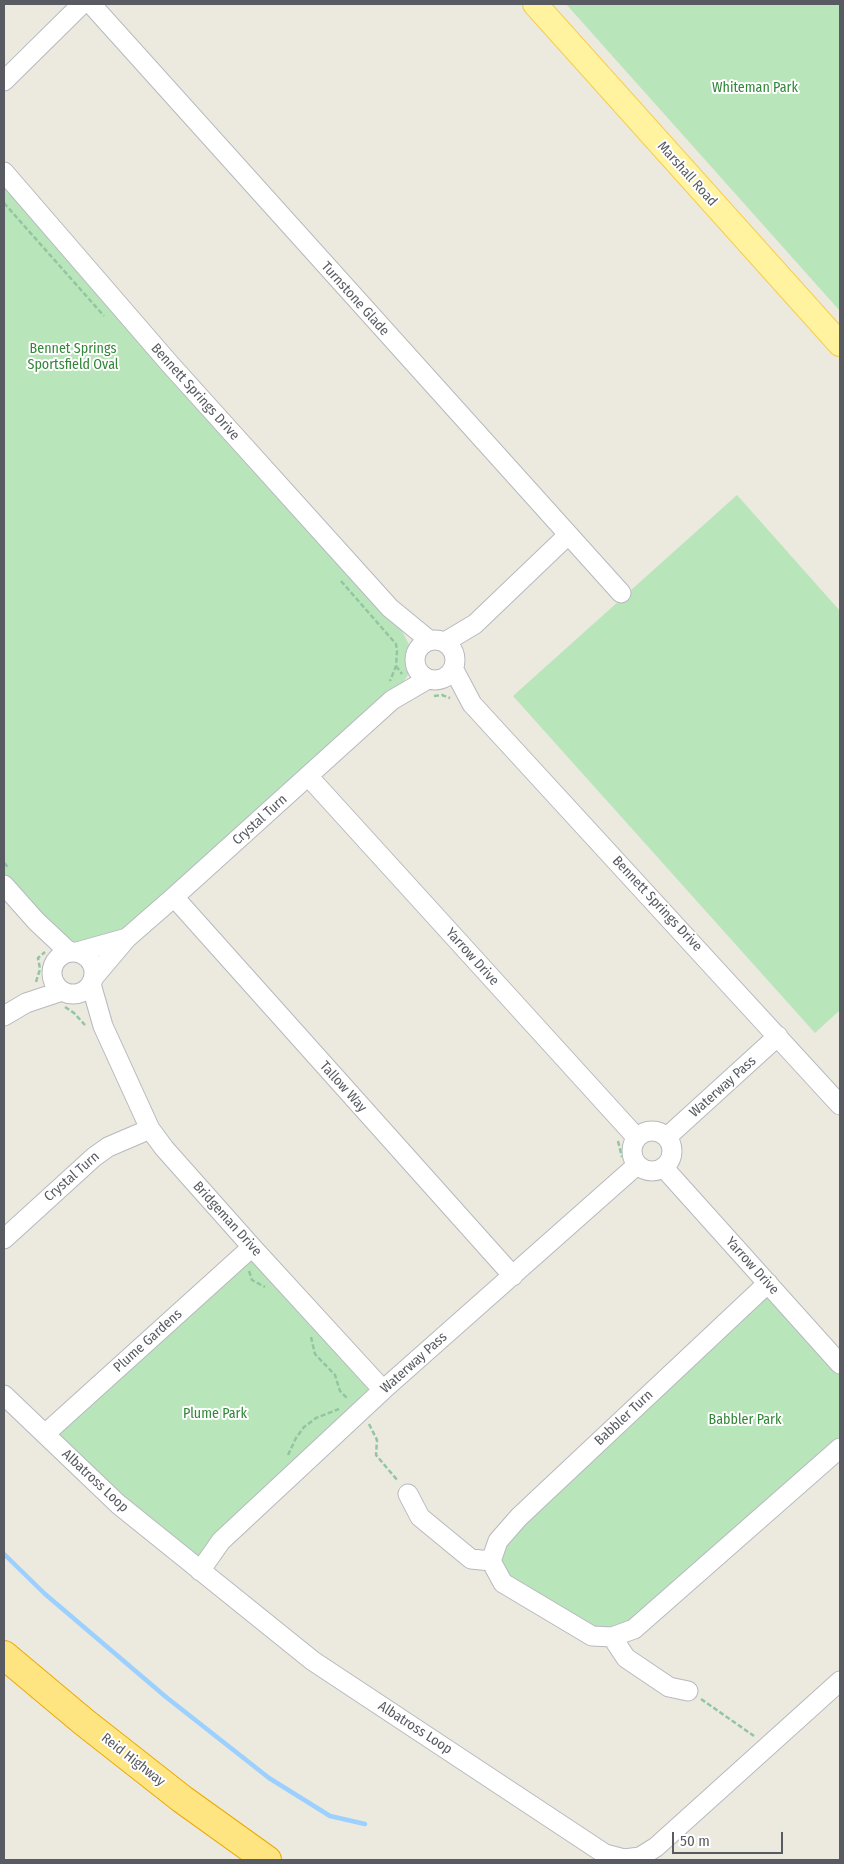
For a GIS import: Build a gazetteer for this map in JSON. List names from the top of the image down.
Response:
{
  "streets": {
    "highway": ["Reid Highway"],
    "main road": ["Marshall Road"],
    "street": [
      "Turnstone Glade",
      "Bennett Springs Drive",
      "Crystal Turn",
      "Yarrow Drive",
      "Tallow Way",
      "Waterway Pass",
      "Bridgeman Drive",
      "Plume Gardens",
      "Babbler Turn",
      "Albatross Loop"
    ]
  },
  "crossings": [
    ["Bennett Springs Drive", "Crystal Turn"],
    ["Bennett Springs Drive", "Waterway Pass"],
    ["Crystal Turn", "Yarrow Drive"],
    ["Crystal Turn", "Tallow Way"],
    ["Crystal Turn", "Bridgeman Drive"],
    ["Yarrow Drive", "Waterway Pass"],
    ["Yarrow Drive", "Babbler Turn"],
    ["Tallow Way", "Waterway Pass"],
    ["Waterway Pass", "Bridgeman Drive"],
    ["Waterway Pass", "Albatross Loop"],
    ["Bridgeman Drive", "Plume Gardens"],
    ["Plume Gardens", "Albatross Loop"]
  ],
  "parks": [
    "Whiteman Park",
    "Bennet Springs Sportsfield Oval",
    "Plume Park",
    "Babbler Park"
  ],
  "scale_bar": "50 m"
}
